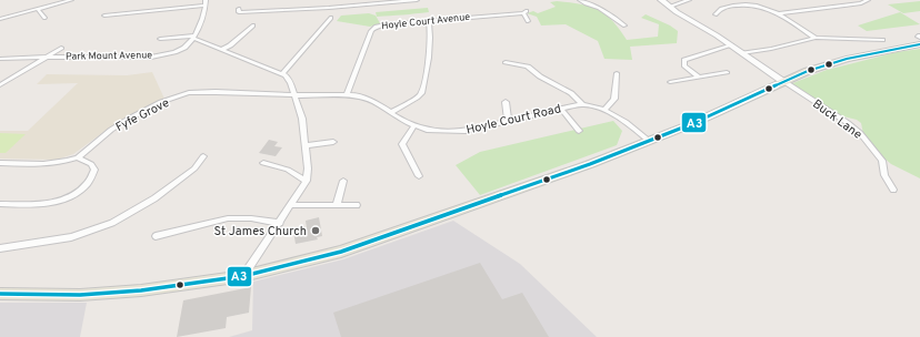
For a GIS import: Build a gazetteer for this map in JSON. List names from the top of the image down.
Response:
{
  "streets": {
    "street": [
      "Hoyle Court Avenue",
      "Park Mount Avenue",
      "Fyfe Grove",
      "Hoyle Court Road",
      "Buck Lane"
    ]
  },
  "crossings": [
    ["Hoyle Court Avenue", "Hoyle Court Road"],
    ["Fyfe Grove", "Hoyle Court Road"]
  ],
  "places": ["St James Church"],
  "lines": ["transit line A3"]
}
